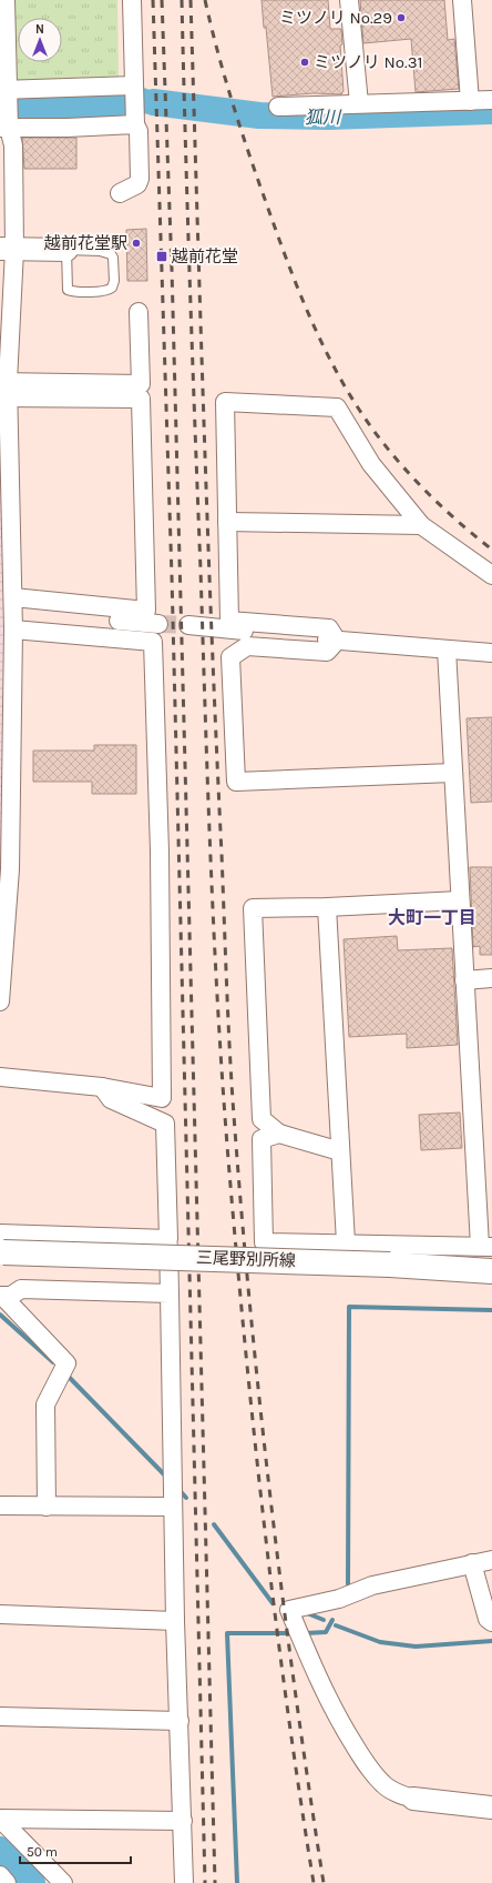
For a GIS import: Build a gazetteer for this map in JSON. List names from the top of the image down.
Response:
{
  "streets": {
    "main road": ["三尾野別所線"]
  },
  "districts": ["大町一丁目"],
  "water": ["狐川"],
  "places": {
    "other": ["ミツノリ No.29", "ミツノリ No.31", "越前花堂駅"],
    "transit": ["越前花堂"]
  },
  "scale_bar": "50 m",
  "north": "top"
}
